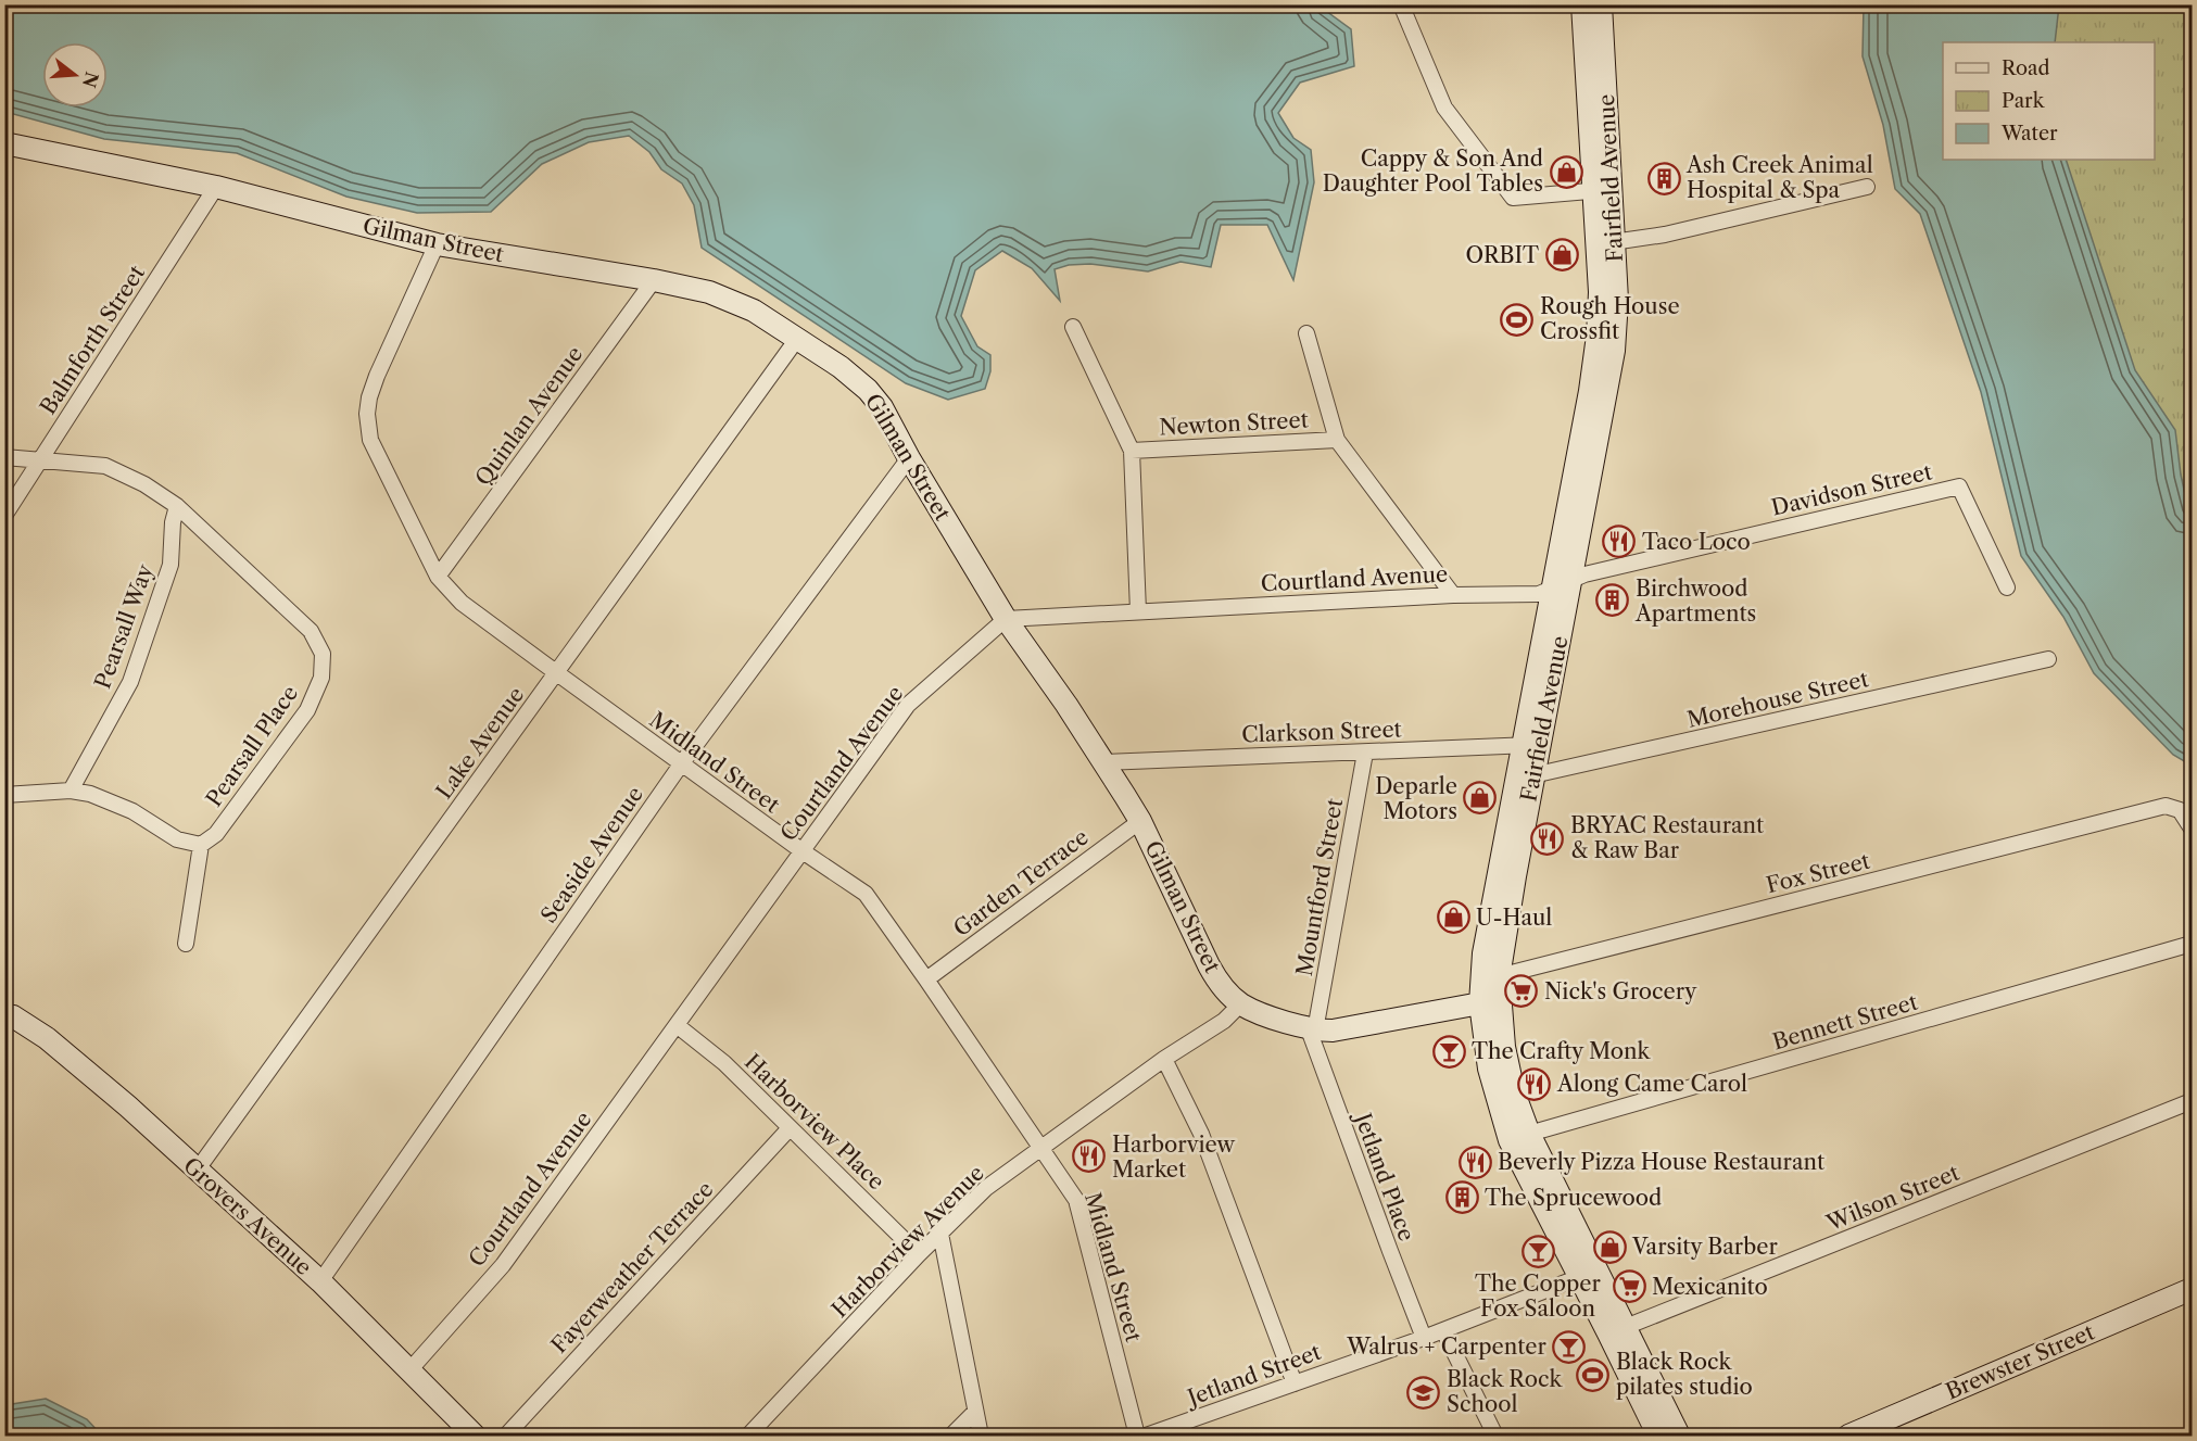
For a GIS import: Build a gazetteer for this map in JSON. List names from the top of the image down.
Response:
{
  "streets": {
    "street": [
      "Fairfield Avenue",
      "Gilman Street",
      "Balmforth Street",
      "Quinlan Avenue",
      "Newton Street",
      "Davidson Street",
      "Courtland Avenue",
      "Pearsall Way",
      "Morehouse Street",
      "Clarkson Street",
      "Lake Avenue",
      "Pearsall Place",
      "Midland Street",
      "Seaside Avenue",
      "Fox Street",
      "Garden Terrace",
      "Mountford Street",
      "Bennett Street",
      "Harborview Place",
      "Jetland Place",
      "Wilson Street",
      "Grovers Avenue",
      "Harborview Avenue",
      "Fayerweather Terrace",
      "Brewster Street",
      "Jetland Street"
    ]
  },
  "crossings": [
    ["Fairfield Avenue", "Gilman Street"],
    ["Fairfield Avenue", "Davidson Street"],
    ["Fairfield Avenue", "Courtland Avenue"],
    ["Fairfield Avenue", "Morehouse Street"],
    ["Fairfield Avenue", "Clarkson Street"],
    ["Fairfield Avenue", "Fox Street"],
    ["Fairfield Avenue", "Bennett Street"],
    ["Fairfield Avenue", "Wilson Street"],
    ["Fairfield Avenue", "Jetland Street"],
    ["Gilman Street", "Balmforth Street"],
    ["Gilman Street", "Quinlan Avenue"],
    ["Gilman Street", "Courtland Avenue"],
    ["Gilman Street", "Clarkson Street"],
    ["Gilman Street", "Lake Avenue"],
    ["Gilman Street", "Midland Street"],
    ["Gilman Street", "Seaside Avenue"],
    ["Gilman Street", "Fox Street"],
    ["Gilman Street", "Garden Terrace"],
    ["Gilman Street", "Mountford Street"],
    ["Gilman Street", "Jetland Place"],
    ["Gilman Street", "Harborview Avenue"],
    ["Balmforth Street", "Pearsall Place"],
    ["Quinlan Avenue", "Midland Street"],
    ["Davidson Street", "Courtland Avenue"],
    ["Courtland Avenue", "Midland Street"],
    ["Courtland Avenue", "Harborview Place"],
    ["Courtland Avenue", "Grovers Avenue"],
    ["Pearsall Way", "Pearsall Place"],
    ["Clarkson Street", "Mountford Street"],
    ["Lake Avenue", "Midland Street"],
    ["Lake Avenue", "Grovers Avenue"],
    ["Midland Street", "Seaside Avenue"],
    ["Midland Street", "Garden Terrace"],
    ["Midland Street", "Harborview Avenue"],
    ["Seaside Avenue", "Grovers Avenue"],
    ["Mountford Street", "Jetland Place"],
    ["Harborview Place", "Harborview Avenue"],
    ["Harborview Place", "Fayerweather Terrace"],
    ["Jetland Place", "Jetland Street"]
  ],
  "places": {
    "shop": [
      "Cappy & Son And Daughter Pool Tables",
      "ORBIT",
      "Deparle Motors",
      "U-Haul",
      "Varsity Barber"
    ],
    "building": ["Ash Creek Animal Hospital & Spa", "Birchwood Apartments", "The Sprucewood"],
    "sports": ["Rough House Crossfit", "Black Rock pilates studio"],
    "restaurant": [
      "Taco Loco",
      "BRYAC Restaurant & Raw Bar",
      "Along Came Carol",
      "Harborview Market",
      "Beverly Pizza House Restaurant"
    ],
    "supermarket": ["Nick's Grocery", "Mexicanito"],
    "bar": ["The Crafty Monk", "The Copper Fox Saloon", "Walrus + Carpenter"],
    "school or university": ["Black Rock School"]
  },
  "legend": ["Road", "Park", "Water"],
  "north": "right"
}
